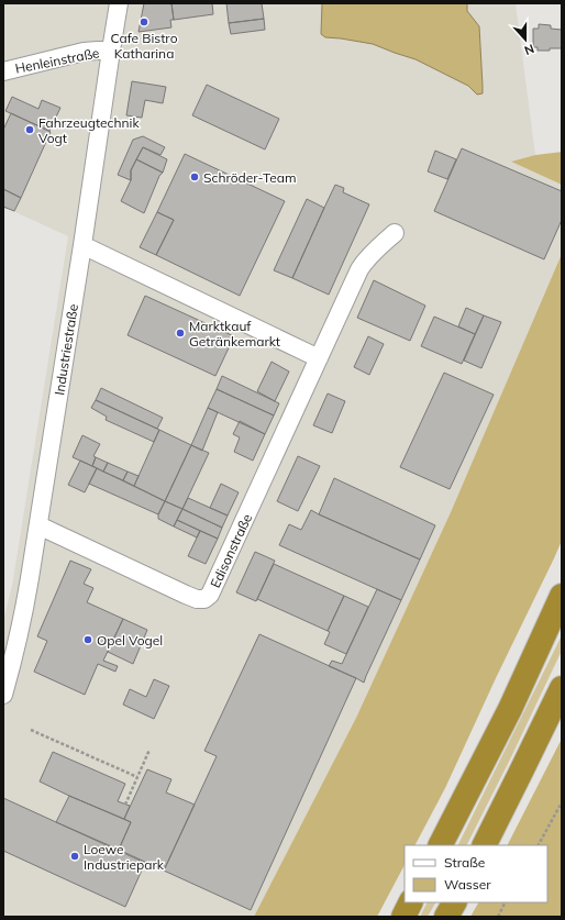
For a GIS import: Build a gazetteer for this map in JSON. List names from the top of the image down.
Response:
{
  "streets": {
    "street": ["Henleinstraße", "Industriestraße", "Edisonstraße"]
  },
  "crossings": [
    ["Henleinstraße", "Industriestraße"],
    ["Industriestraße", "Edisonstraße"]
  ],
  "places": [
    "Cafe Bistro Katharina",
    "Fahrzeugtechnik Vogt",
    "Schröder-Team",
    "Marktkauf Getränkemarkt",
    "Opel Vogel",
    "Loewe Industriepark"
  ],
  "legend": ["Straße", "Wasser"],
  "north": "bottom"
}
